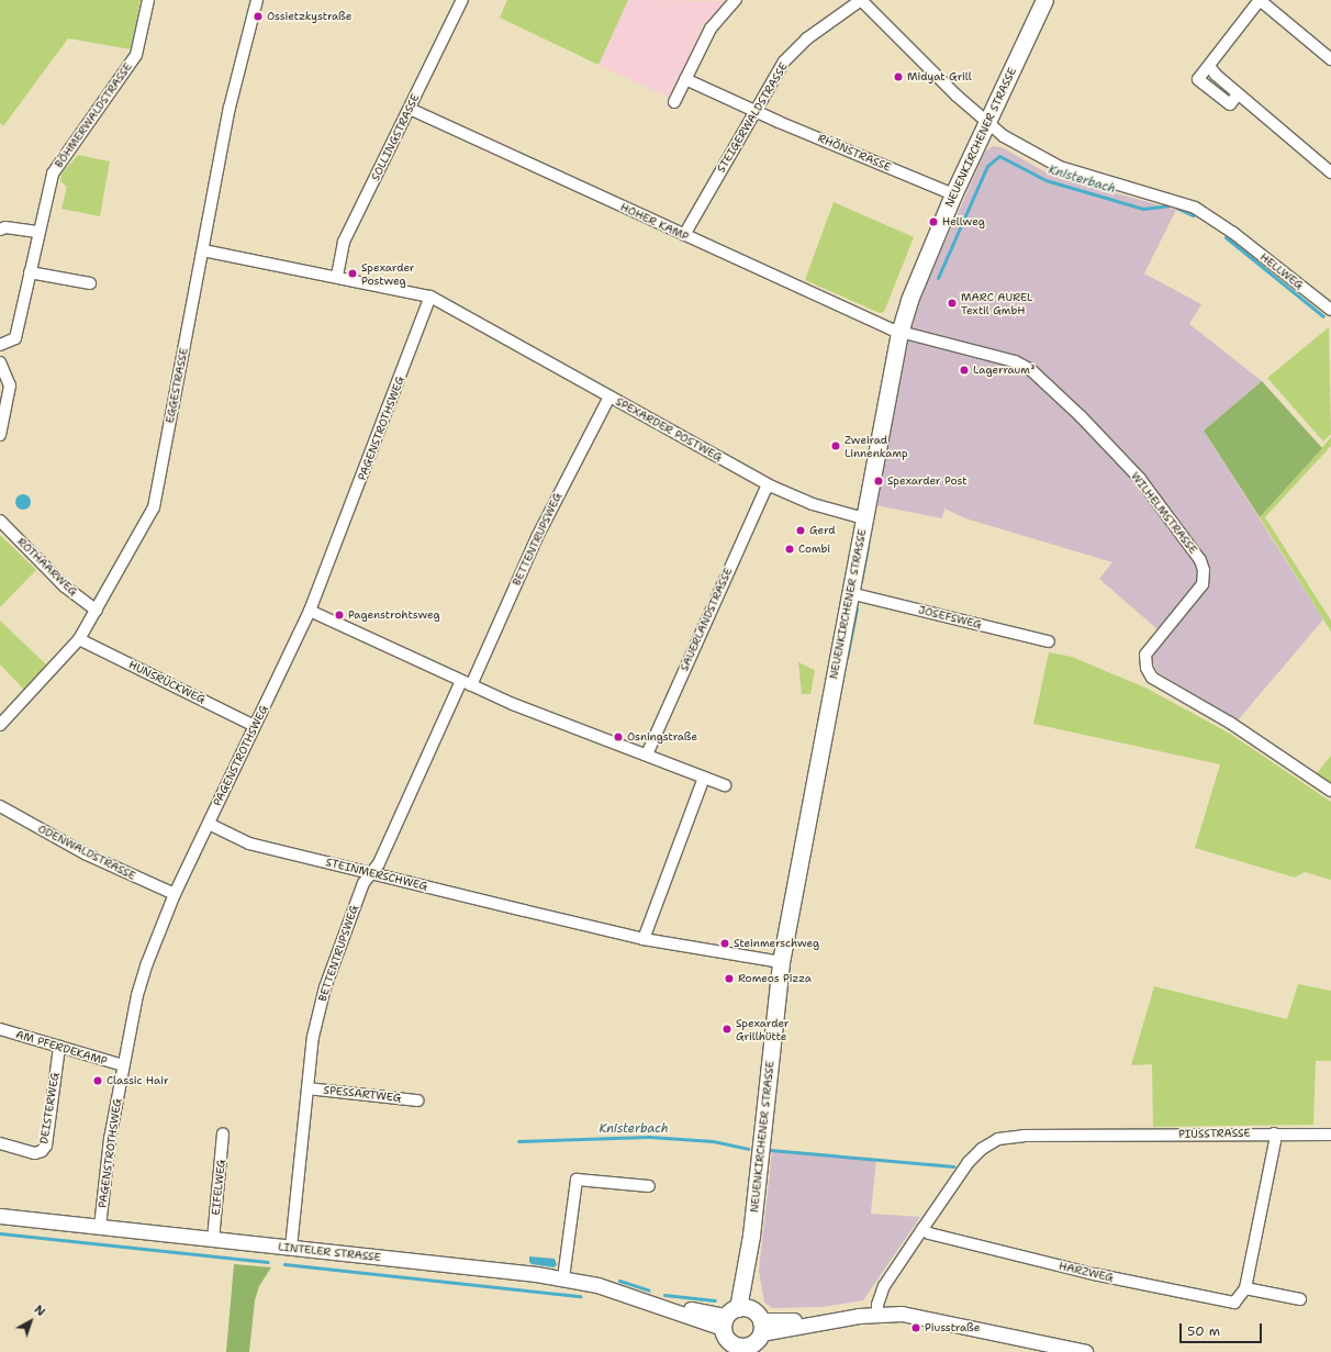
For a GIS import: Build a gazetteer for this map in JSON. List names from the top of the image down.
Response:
{
  "streets": {
    "main road": ["NEUENKIRCHENER STRASSE"],
    "street": [
      "BÖHMERWALDSTRASSE",
      "STEIGERWALDSTRASSE",
      "SOLLINGSTRASSE",
      "RHÖNSTRASSE",
      "HOHER KAMP",
      "HELLWEG",
      "EGGESTRASSE",
      "PAGENSTROTHSWEG",
      "SPEXARDER POSTWEG",
      "WILHELMSTRASSE",
      "BETTENTRUPSWEG",
      "ROTHAARWEG",
      "JOSEFSWEG",
      "SAUERLANDSTRASSE",
      "HUNSRÜCKWEG",
      "ODENWALDSTRASSE",
      "STEINMERSCHWEG",
      "AM PFERDEKAMP",
      "SPESSARTWEG",
      "DEISTERWEG",
      "PIUSSTRASSE",
      "EIFELWEG",
      "LINTELER STRASSE",
      "HARZWEG"
    ]
  },
  "crossings": [
    ["STEIGERWALDSTRASSE", "RHÖNSTRASSE"],
    ["STEIGERWALDSTRASSE", "HOHER KAMP"],
    ["STEIGERWALDSTRASSE", "HELLWEG"],
    ["SOLLINGSTRASSE", "HOHER KAMP"],
    ["SOLLINGSTRASSE", "SPEXARDER POSTWEG"],
    ["NEUENKIRCHENER STRASSE", "RHÖNSTRASSE"],
    ["NEUENKIRCHENER STRASSE", "HOHER KAMP"],
    ["NEUENKIRCHENER STRASSE", "HELLWEG"],
    ["NEUENKIRCHENER STRASSE", "SPEXARDER POSTWEG"],
    ["NEUENKIRCHENER STRASSE", "WILHELMSTRASSE"],
    ["NEUENKIRCHENER STRASSE", "JOSEFSWEG"],
    ["NEUENKIRCHENER STRASSE", "STEINMERSCHWEG"],
    ["NEUENKIRCHENER STRASSE", "LINTELER STRASSE"],
    ["HOHER KAMP", "WILHELMSTRASSE"],
    ["EGGESTRASSE", "SPEXARDER POSTWEG"],
    ["EGGESTRASSE", "ROTHAARWEG"],
    ["EGGESTRASSE", "HUNSRÜCKWEG"],
    ["PAGENSTROTHSWEG", "SPEXARDER POSTWEG"],
    ["PAGENSTROTHSWEG", "HUNSRÜCKWEG"],
    ["PAGENSTROTHSWEG", "ODENWALDSTRASSE"],
    ["PAGENSTROTHSWEG", "STEINMERSCHWEG"],
    ["PAGENSTROTHSWEG", "AM PFERDEKAMP"],
    ["PAGENSTROTHSWEG", "LINTELER STRASSE"],
    ["SPEXARDER POSTWEG", "BETTENTRUPSWEG"],
    ["SPEXARDER POSTWEG", "SAUERLANDSTRASSE"],
    ["BETTENTRUPSWEG", "STEINMERSCHWEG"],
    ["BETTENTRUPSWEG", "SPESSARTWEG"],
    ["BETTENTRUPSWEG", "LINTELER STRASSE"],
    ["AM PFERDEKAMP", "DEISTERWEG"],
    ["PIUSSTRASSE", "LINTELER STRASSE"],
    ["PIUSSTRASSE", "HARZWEG"],
    ["EIFELWEG", "LINTELER STRASSE"]
  ],
  "water": ["Knisterbach"],
  "places": [
    "Ossietzkystraße",
    "Midyat Grill",
    "Hellweg",
    "Spexarder Postweg",
    "MARC AUREL Textil GmbH",
    "Lagerraum³",
    "Zweirad Linnenkamp",
    "Spexarder Post",
    "Gerd",
    "Combi",
    "Pagenstrohtsweg",
    "Osningstraße",
    "Steinmerschweg",
    "Romeos Pizza",
    "Spexarder Grillhütte",
    "Classic Hair",
    "Piusstraße"
  ],
  "scale_bar": "50 m",
  "north": "top right"
}
